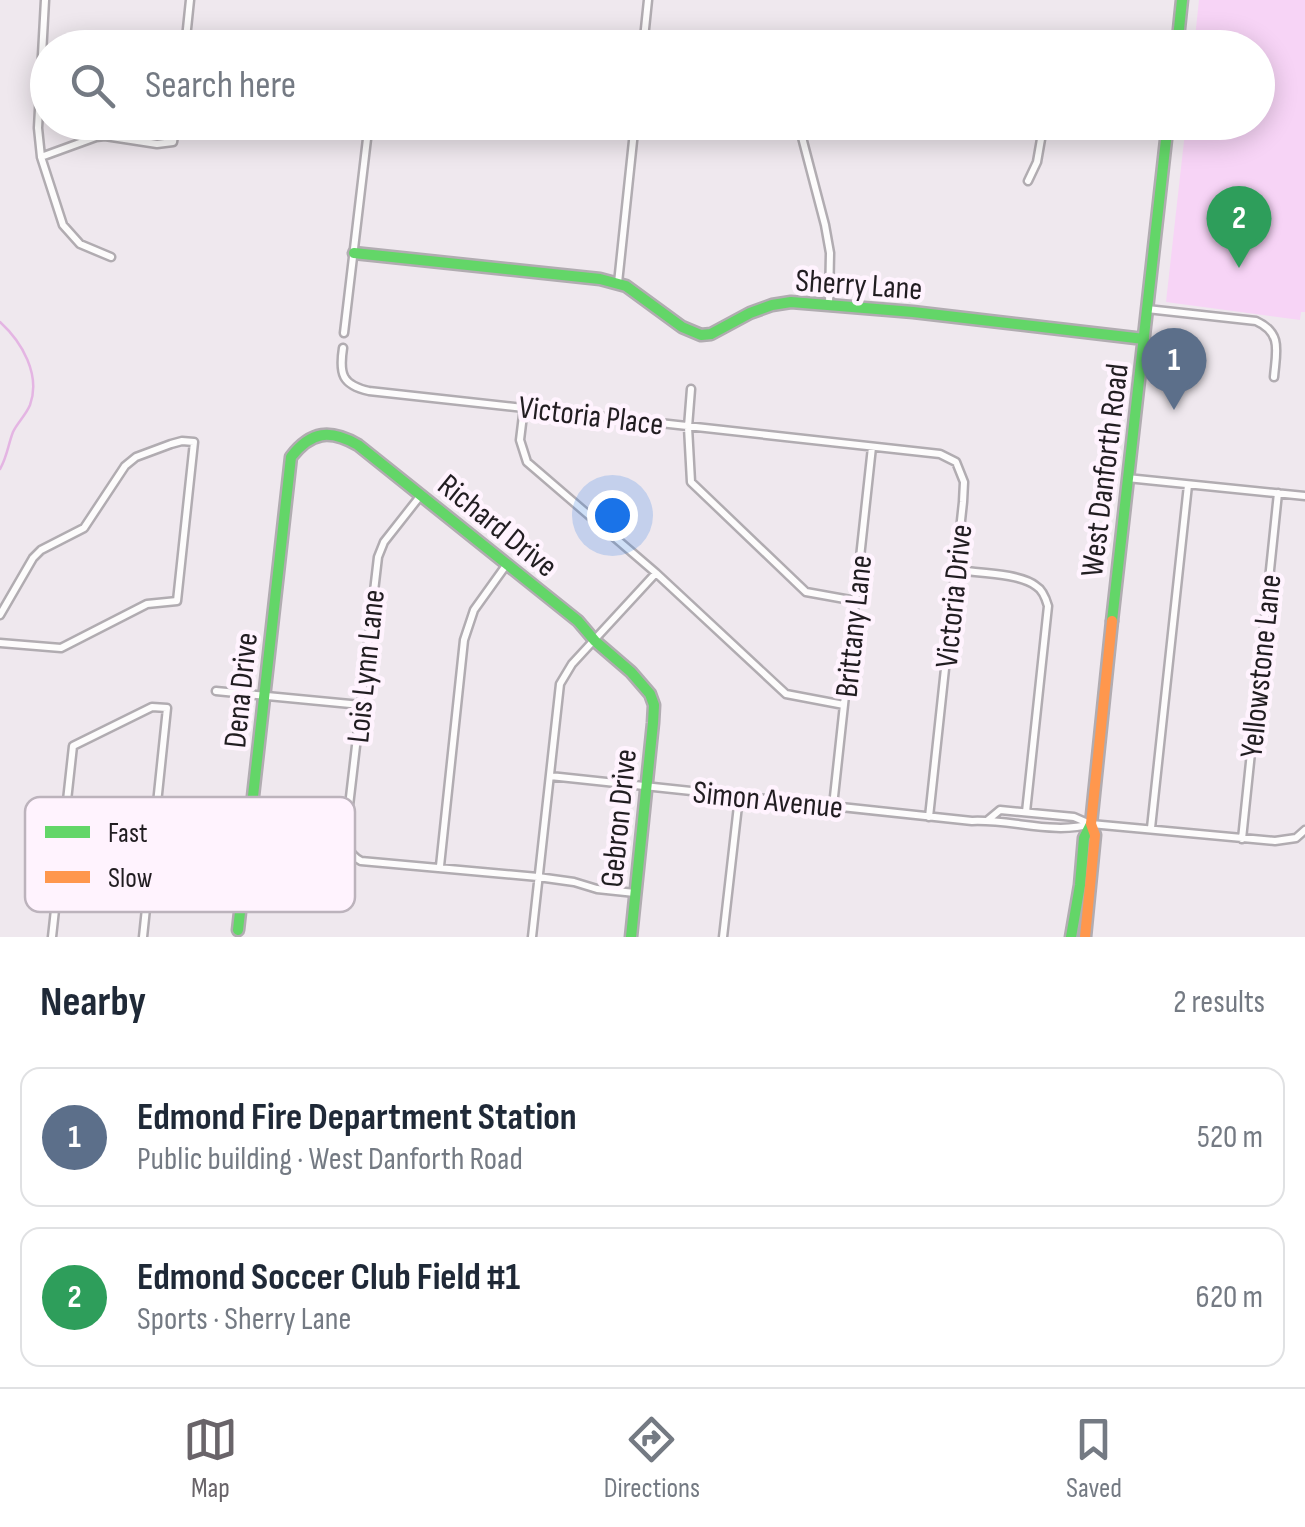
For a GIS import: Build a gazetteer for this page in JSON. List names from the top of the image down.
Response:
{
  "streets": {
    "street": [
      "Sherry Lane",
      "Victoria Place",
      "West Danforth Road",
      "Richard Drive",
      "Victoria Drive",
      "Brittany Lane",
      "Lois Lynn Lane",
      "Yellowstone Lane",
      "Dena Drive",
      "Simon Avenue",
      "Gebron Drive"
    ]
  },
  "crossings": [
    ["Sherry Lane", "West Danforth Road"],
    ["Victoria Place", "Victoria Drive"],
    ["Victoria Place", "Brittany Lane"],
    ["West Danforth Road", "Simon Avenue"],
    ["Richard Drive", "Lois Lynn Lane"],
    ["Richard Drive", "Dena Drive"],
    ["Richard Drive", "Gebron Drive"],
    ["Victoria Drive", "Brittany Lane"],
    ["Victoria Drive", "Simon Avenue"],
    ["Brittany Lane", "Simon Avenue"],
    ["Simon Avenue", "Gebron Drive"]
  ],
  "legend": ["Fast", "Slow"],
  "page": {
    "search": "Search here",
    "pins": ["2", "1"],
    "heading": ["Nearby", "2 results"],
    "list": [
      {
        "mark": "1",
        "name": "Edmond Fire Department Station",
        "note": "Public building · West Danforth Road",
        "value": "520 m"
      },
      {
        "mark": "2",
        "name": "Edmond Soccer Club Field #1",
        "note": "Sports · Sherry Lane",
        "value": "620 m"
      }
    ],
    "nav": ["Map", "Directions", "Saved"]
  }
}
